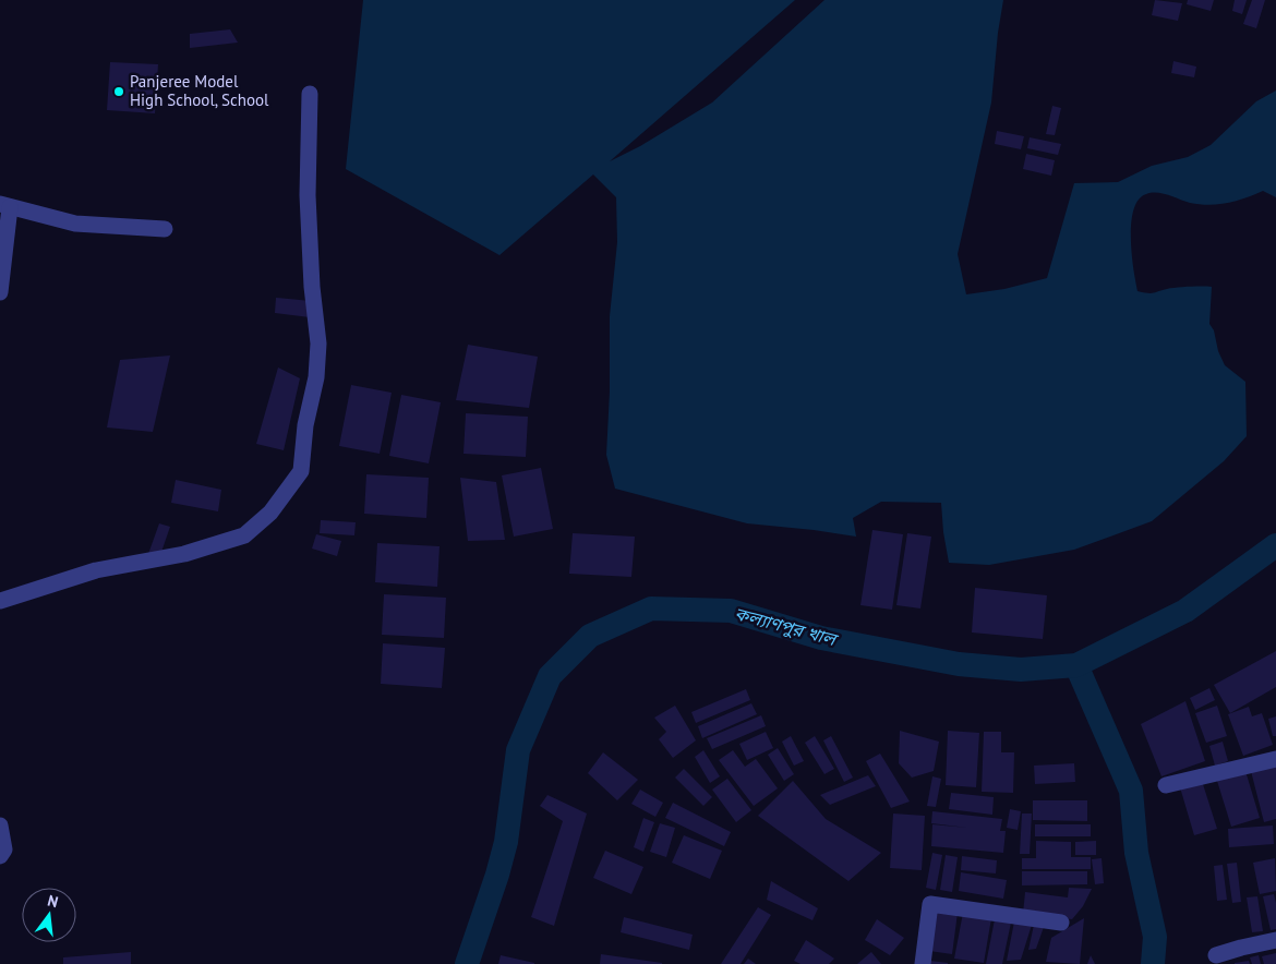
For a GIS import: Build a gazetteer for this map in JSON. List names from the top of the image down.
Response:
{
  "water": ["কল্যাণপুর খাল"],
  "places": ["Panjeree Model High School, School"],
  "north": "top"
}
